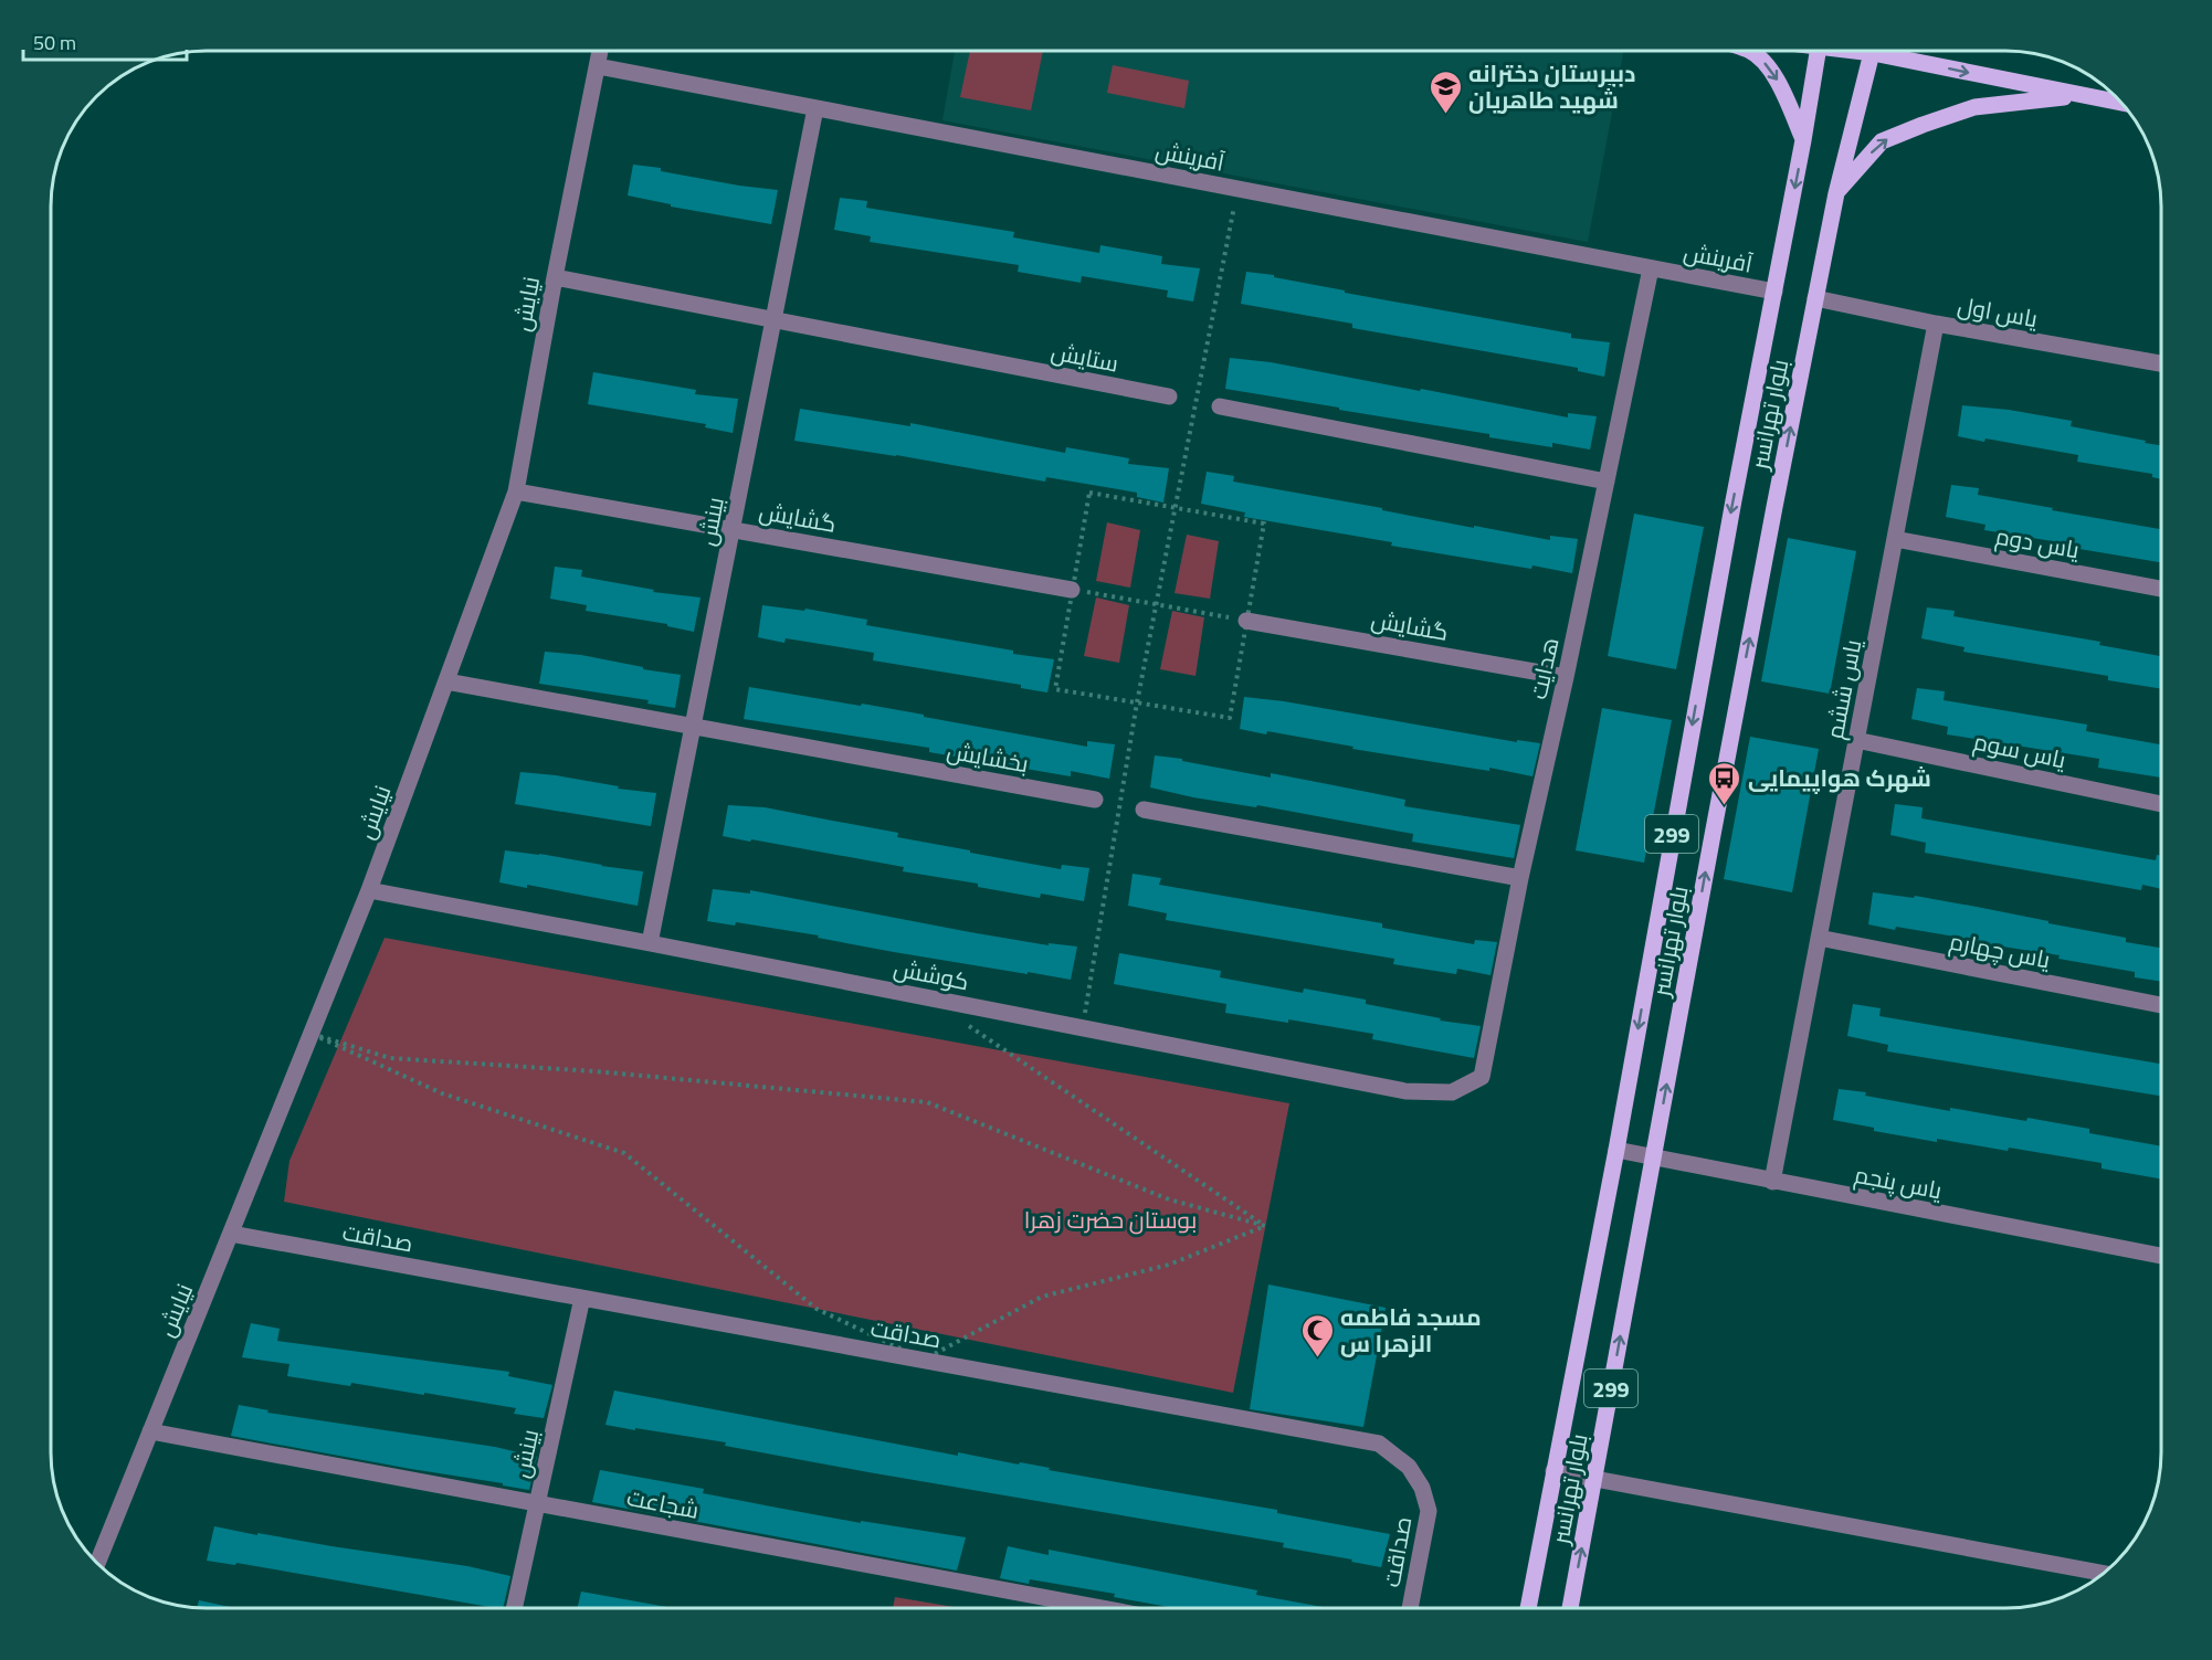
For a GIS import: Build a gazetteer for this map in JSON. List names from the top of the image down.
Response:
{
  "streets": {
    "main road": ["بلوار تهرانسر", "299"],
    "street": [
      "آفرینش",
      "نیایش",
      "یاس اول",
      "ستایش",
      "گشایش",
      "بینش",
      "یاس دوم",
      "هدایت",
      "یاس ششم",
      "یاس سوم",
      "بخشایش",
      "یاس چهارم",
      "کوشش",
      "یاس پنجم",
      "صداقت",
      "شجاعت"
    ]
  },
  "crossings": [
    ["آفرینش", "نیایش"],
    ["آفرینش", "بلوار تهرانسر"],
    ["آفرینش", "بینش"],
    ["آفرینش", "هدایت"],
    ["نیایش", "ستایش"],
    ["نیایش", "گشایش"],
    ["نیایش", "بخشایش"],
    ["نیایش", "کوشش"],
    ["نیایش", "صداقت"],
    ["نیایش", "شجاعت"],
    ["یاس اول", "بلوار تهرانسر"],
    ["یاس اول", "یاس ششم"],
    ["ستایش", "بینش"],
    ["بلوار تهرانسر", "یاس پنجم"],
    ["گشایش", "بینش"],
    ["گشایش", "هدایت"],
    ["بینش", "بخشایش"],
    ["بینش", "کوشش"],
    ["بینش", "صداقت"],
    ["بینش", "شجاعت"],
    ["یاس دوم", "یاس ششم"],
    ["هدایت", "کوشش"],
    ["یاس ششم", "یاس سوم"],
    ["یاس ششم", "یاس چهارم"],
    ["یاس ششم", "یاس پنجم"]
  ],
  "parks": ["بوستان حضرت زهرا"],
  "places": {
    "school or university": ["دبیرستان دخترانه شهید طاهریان"],
    "bus stop": ["شهرک هواپیمایی"],
    "mosque": ["مسجد فاطمه الزهرا س"]
  },
  "scale_bar": "50 m"
}
